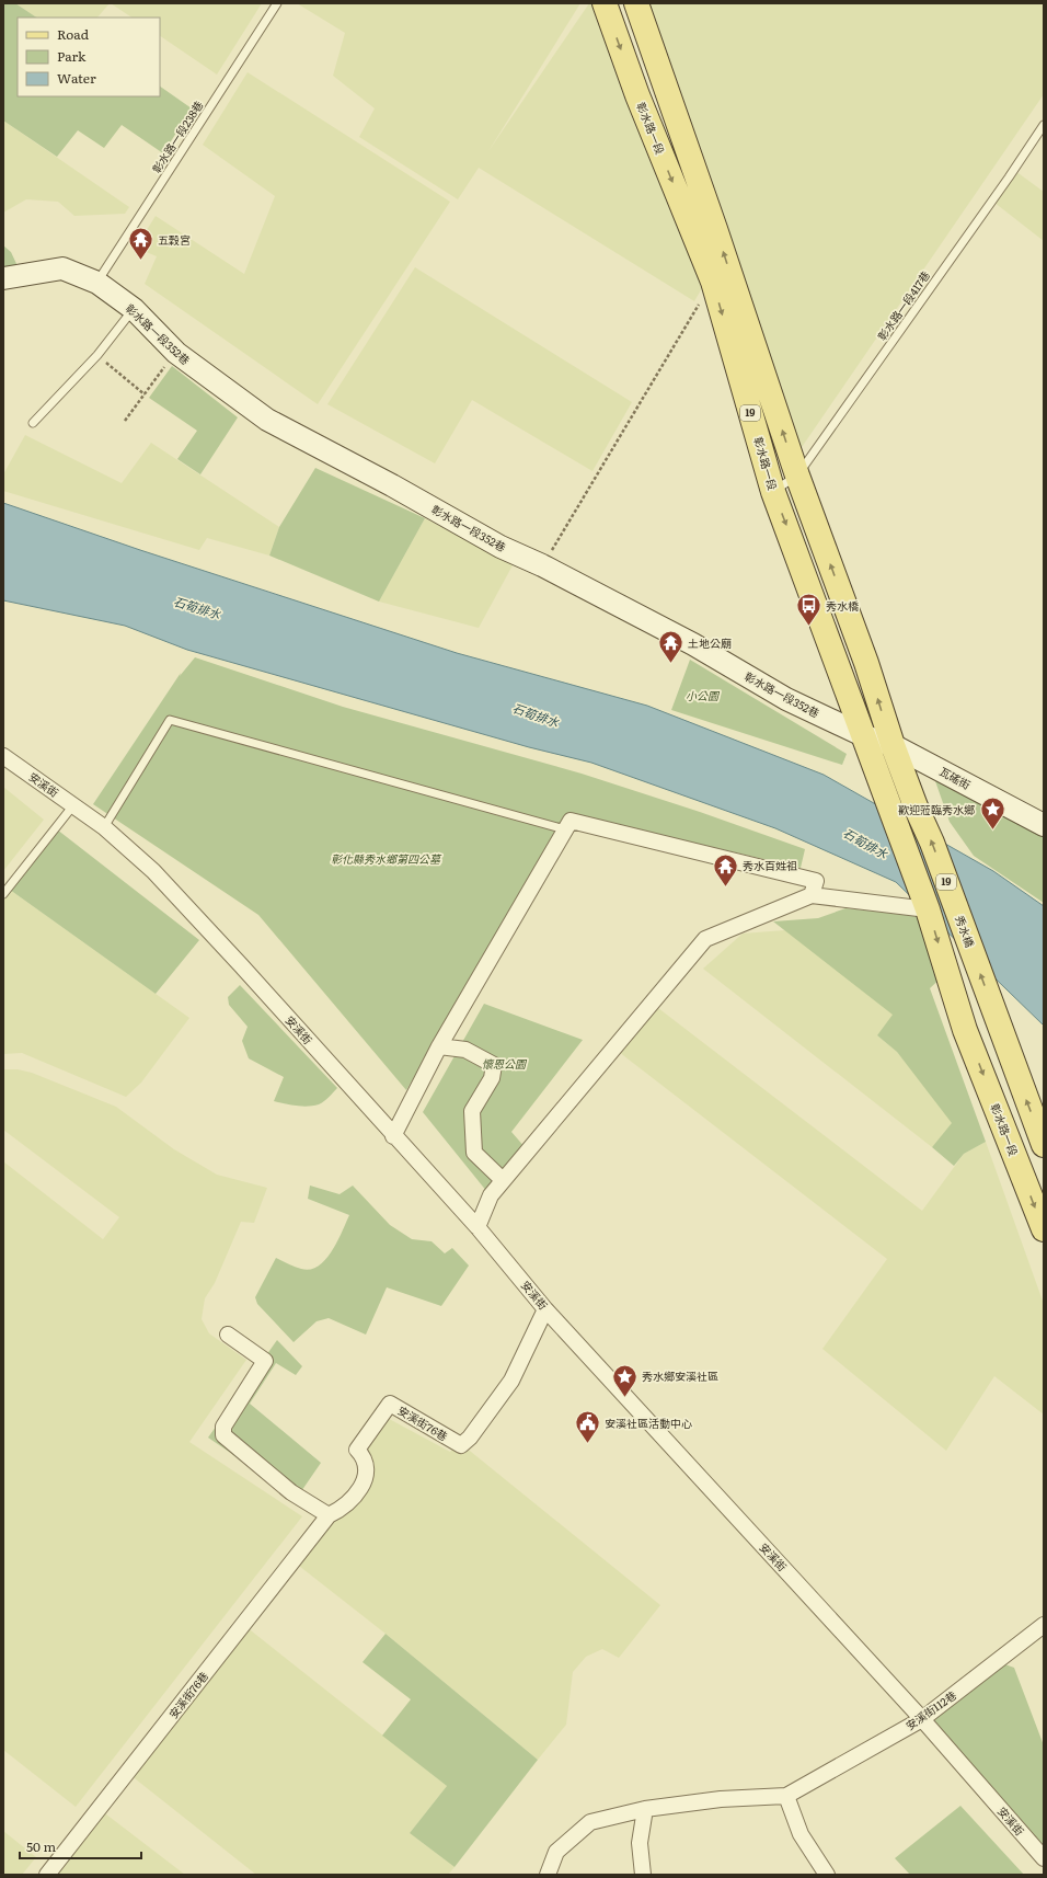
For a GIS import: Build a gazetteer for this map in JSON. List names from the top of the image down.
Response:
{
  "streets": {
    "main road": ["彰水路一段", "19", "秀水橋"],
    "street": [
      "彰水路一段352巷",
      "瓦磘街",
      "安溪街",
      "安溪街76巷",
      "安溪街112巷"
    ],
    "lane": ["彰水路一段238巷", "彰水路一段417巷"]
  },
  "crossings": [
    ["彰水路一段", "彰水路一段417巷"],
    ["彰水路一段", "彰水路一段352巷"],
    ["彰水路一段", "瓦磘街"],
    ["彰水路一段238巷", "彰水路一段352巷"],
    ["彰水路一段417巷", "19"],
    ["彰水路一段352巷", "瓦磘街"],
    ["19", "瓦磘街"],
    ["19", "秀水橋"],
    ["瓦磘街", "秀水橋"],
    ["安溪街", "安溪街76巷"],
    ["安溪街", "安溪街112巷"]
  ],
  "one_way": ["秀水橋"],
  "water": ["石筍排水"],
  "parks": ["小公園", "彰化縣秀水鄉第四公墓", "懷恩公園"],
  "places": {
    "temple": ["五穀宮", "土地公廟", "秀水百姓祖"],
    "bus stop": ["秀水橋"],
    "place": ["歡迎蒞臨秀水鄉", "秀水鄉安溪社區"],
    "public building": ["安溪社區活動中心"]
  },
  "legend": ["Road", "Park", "Water"],
  "scale_bar": "50 m"
}
